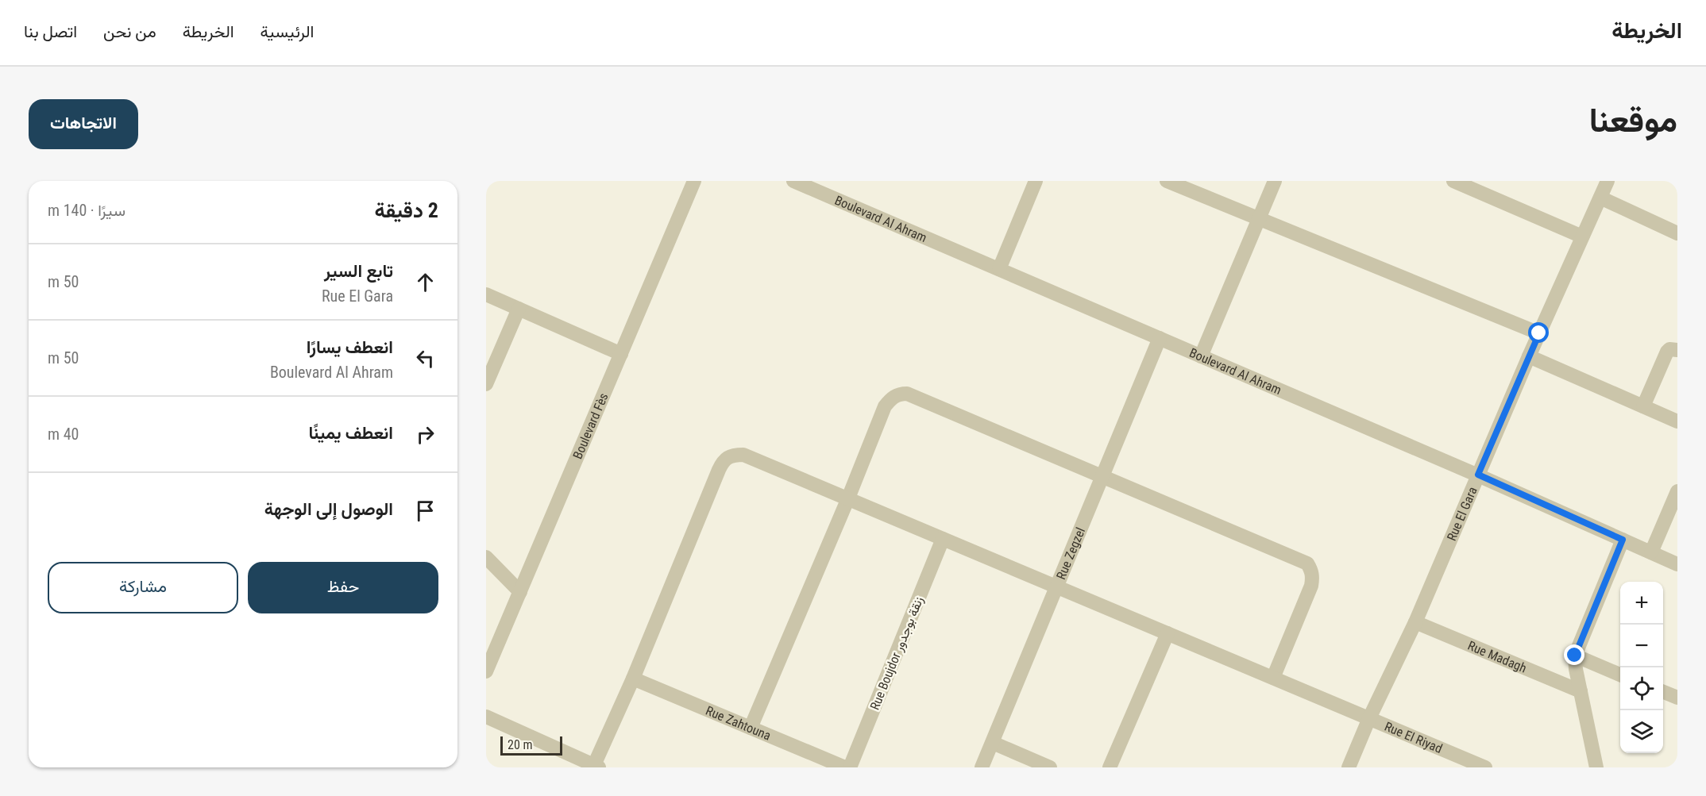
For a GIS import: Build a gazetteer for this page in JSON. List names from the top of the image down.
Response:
{
  "streets": {
    "street": [
      "Boulevard Al Ahram",
      "Boulevard Fès",
      "Rue El Gara",
      "Rue Zegzel",
      "Rue Boujdor زنقة بوجدور",
      "Rue Madagh",
      "Rue Zahtouna",
      "Rue El Riyad"
    ]
  },
  "crossings": [
    ["Boulevard Al Ahram", "Rue El Gara"],
    ["Boulevard Al Ahram", "Rue Zegzel"],
    ["Rue El Gara", "Rue Madagh"],
    ["Rue El Gara", "Rue El Riyad"],
    ["Rue Zegzel", "Rue El Riyad"],
    ["Rue Boujdor زنقة بوجدور", "Rue El Riyad"],
    ["Rue Zahtouna", "Rue El Riyad"]
  ],
  "scale_bar": "20 m",
  "page": {
    "header": "الخريطة",
    "nav": [
      "الرئيسية",
      "الخريطة",
      "من نحن",
      "اتصل بنا"
    ],
    "title": "موقعنا",
    "buttons": [
      "الاتجاهات",
      ["حفظ", "مشاركة"]
    ],
    "heading": ["2 دقيقة", "سيرًا · 140 m"],
    "list": [
      ["تابع السير", "Rue El Gara", "50 m"],
      ["انعطف يسارًا", "Boulevard Al Ahram", "50 m"],
      ["انعطف يمينًا", "40 m"],
      "الوصول إلى الوجهة"
    ],
    "map_buttons": ["+", "−"],
    "scale": "20 m"
  }
}
